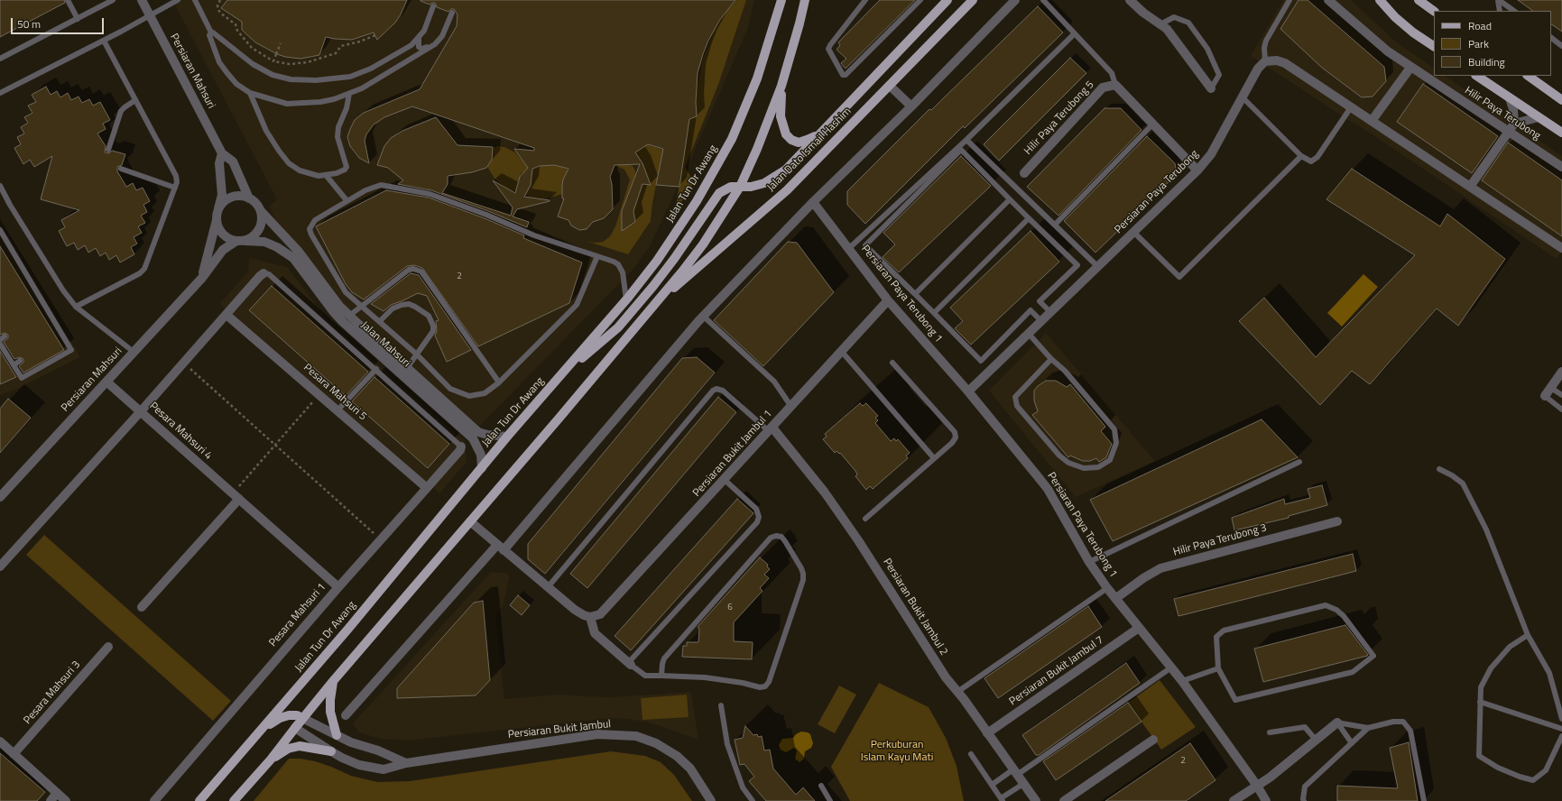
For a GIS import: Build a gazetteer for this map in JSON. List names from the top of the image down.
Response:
{
  "streets": {
    "main road": ["Jalan Dato Ismail Hashim", "Jalan Tun Dr Awang"],
    "street": [
      "Persiaran Mahsuri",
      "Hilir Paya Terubong",
      "Hilir Paya Terubong 5",
      "Persiaran Paya Terubong",
      "Persiaran Paya Terubong 1",
      "Jalan Mahsuri",
      "Pesara Mahsuri 5",
      "Pesara Mahsuri 4",
      "Persiaran Bukit Jambul 1",
      "Hilir Paya Terubong 3",
      "Persiaran Bukit Jambul 2",
      "Pesara Mahsuri 1",
      "Persiaran Bukit Jambul 7",
      "Pesara Mahsuri 3",
      "Persiaran Bukit Jambul"
    ]
  },
  "crossings": [
    ["Persiaran Mahsuri", "Pesara Mahsuri 4"],
    ["Jalan Dato Ismail Hashim", "Jalan Tun Dr Awang"],
    ["Persiaran Paya Terubong", "Persiaran Paya Terubong 1"],
    ["Persiaran Paya Terubong 1", "Persiaran Bukit Jambul 1"],
    ["Persiaran Paya Terubong 1", "Hilir Paya Terubong 3"],
    ["Persiaran Paya Terubong 1", "Persiaran Bukit Jambul 7"],
    ["Pesara Mahsuri 5", "Pesara Mahsuri 1"],
    ["Pesara Mahsuri 4", "Pesara Mahsuri 1"],
    ["Persiaran Bukit Jambul 1", "Persiaran Bukit Jambul 2"],
    ["Persiaran Bukit Jambul 2", "Persiaran Bukit Jambul 7"]
  ],
  "parks": ["Perkuburan Islam Kayu Mati"],
  "house_numbers": ["2", "6", "2"],
  "legend": ["Road", "Park", "Building"],
  "scale_bar": "50 m"
}
